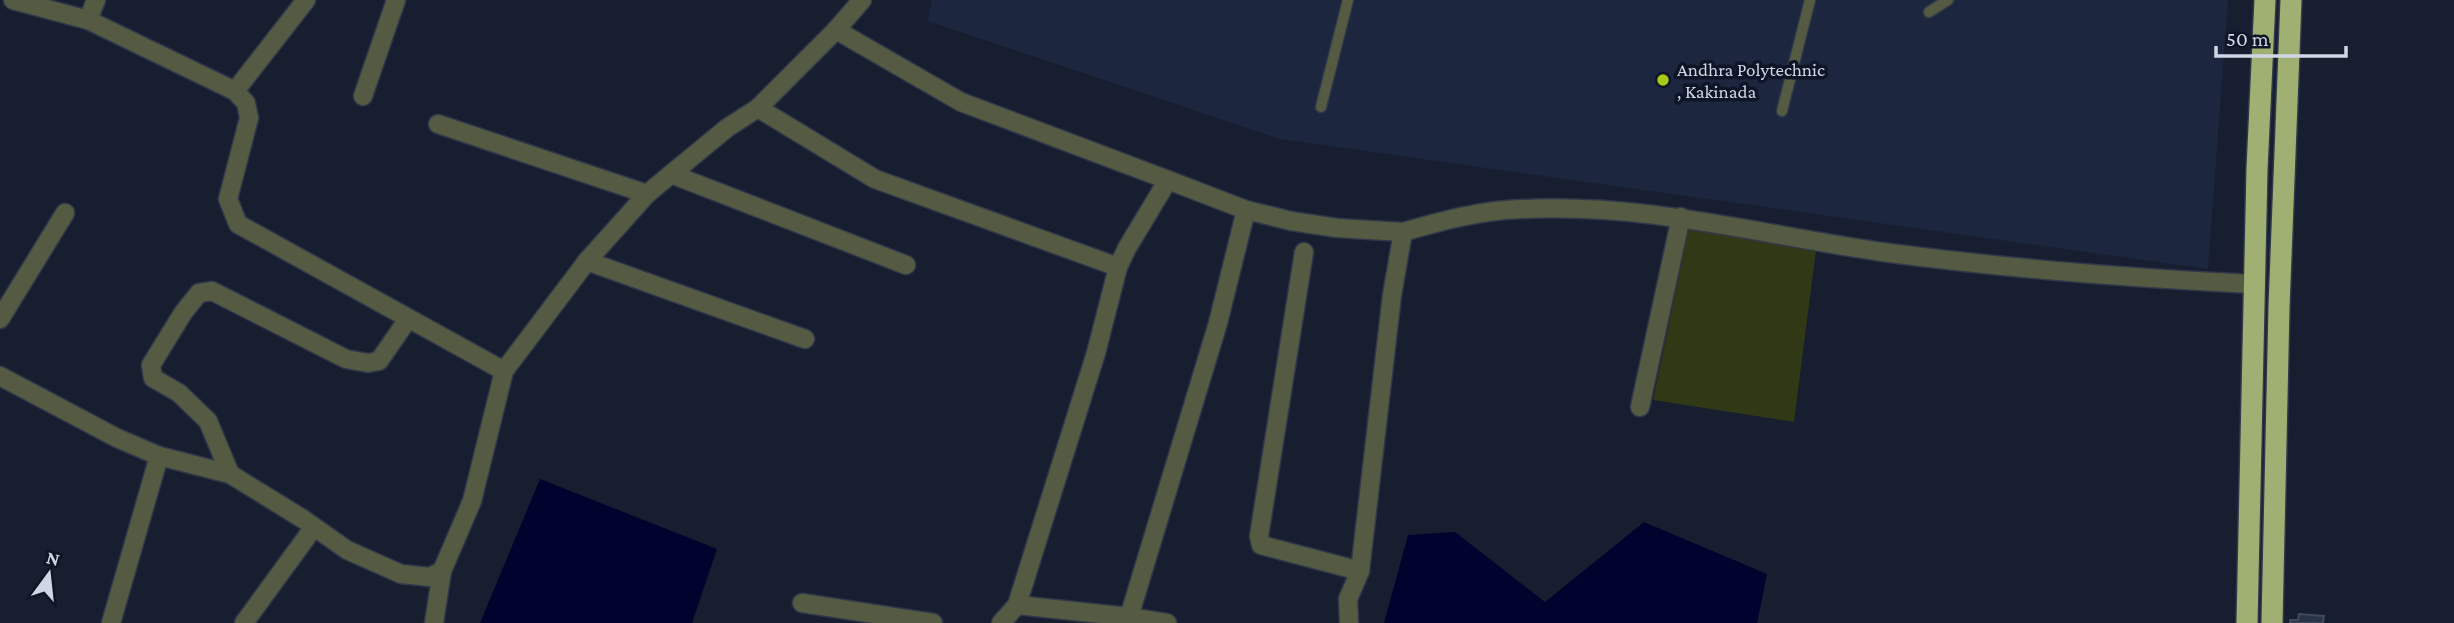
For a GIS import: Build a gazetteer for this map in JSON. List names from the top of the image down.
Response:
{
  "places": ["Andhra Polytechnic , Kakinada"],
  "scale_bar": "50 m",
  "north": "top"
}
